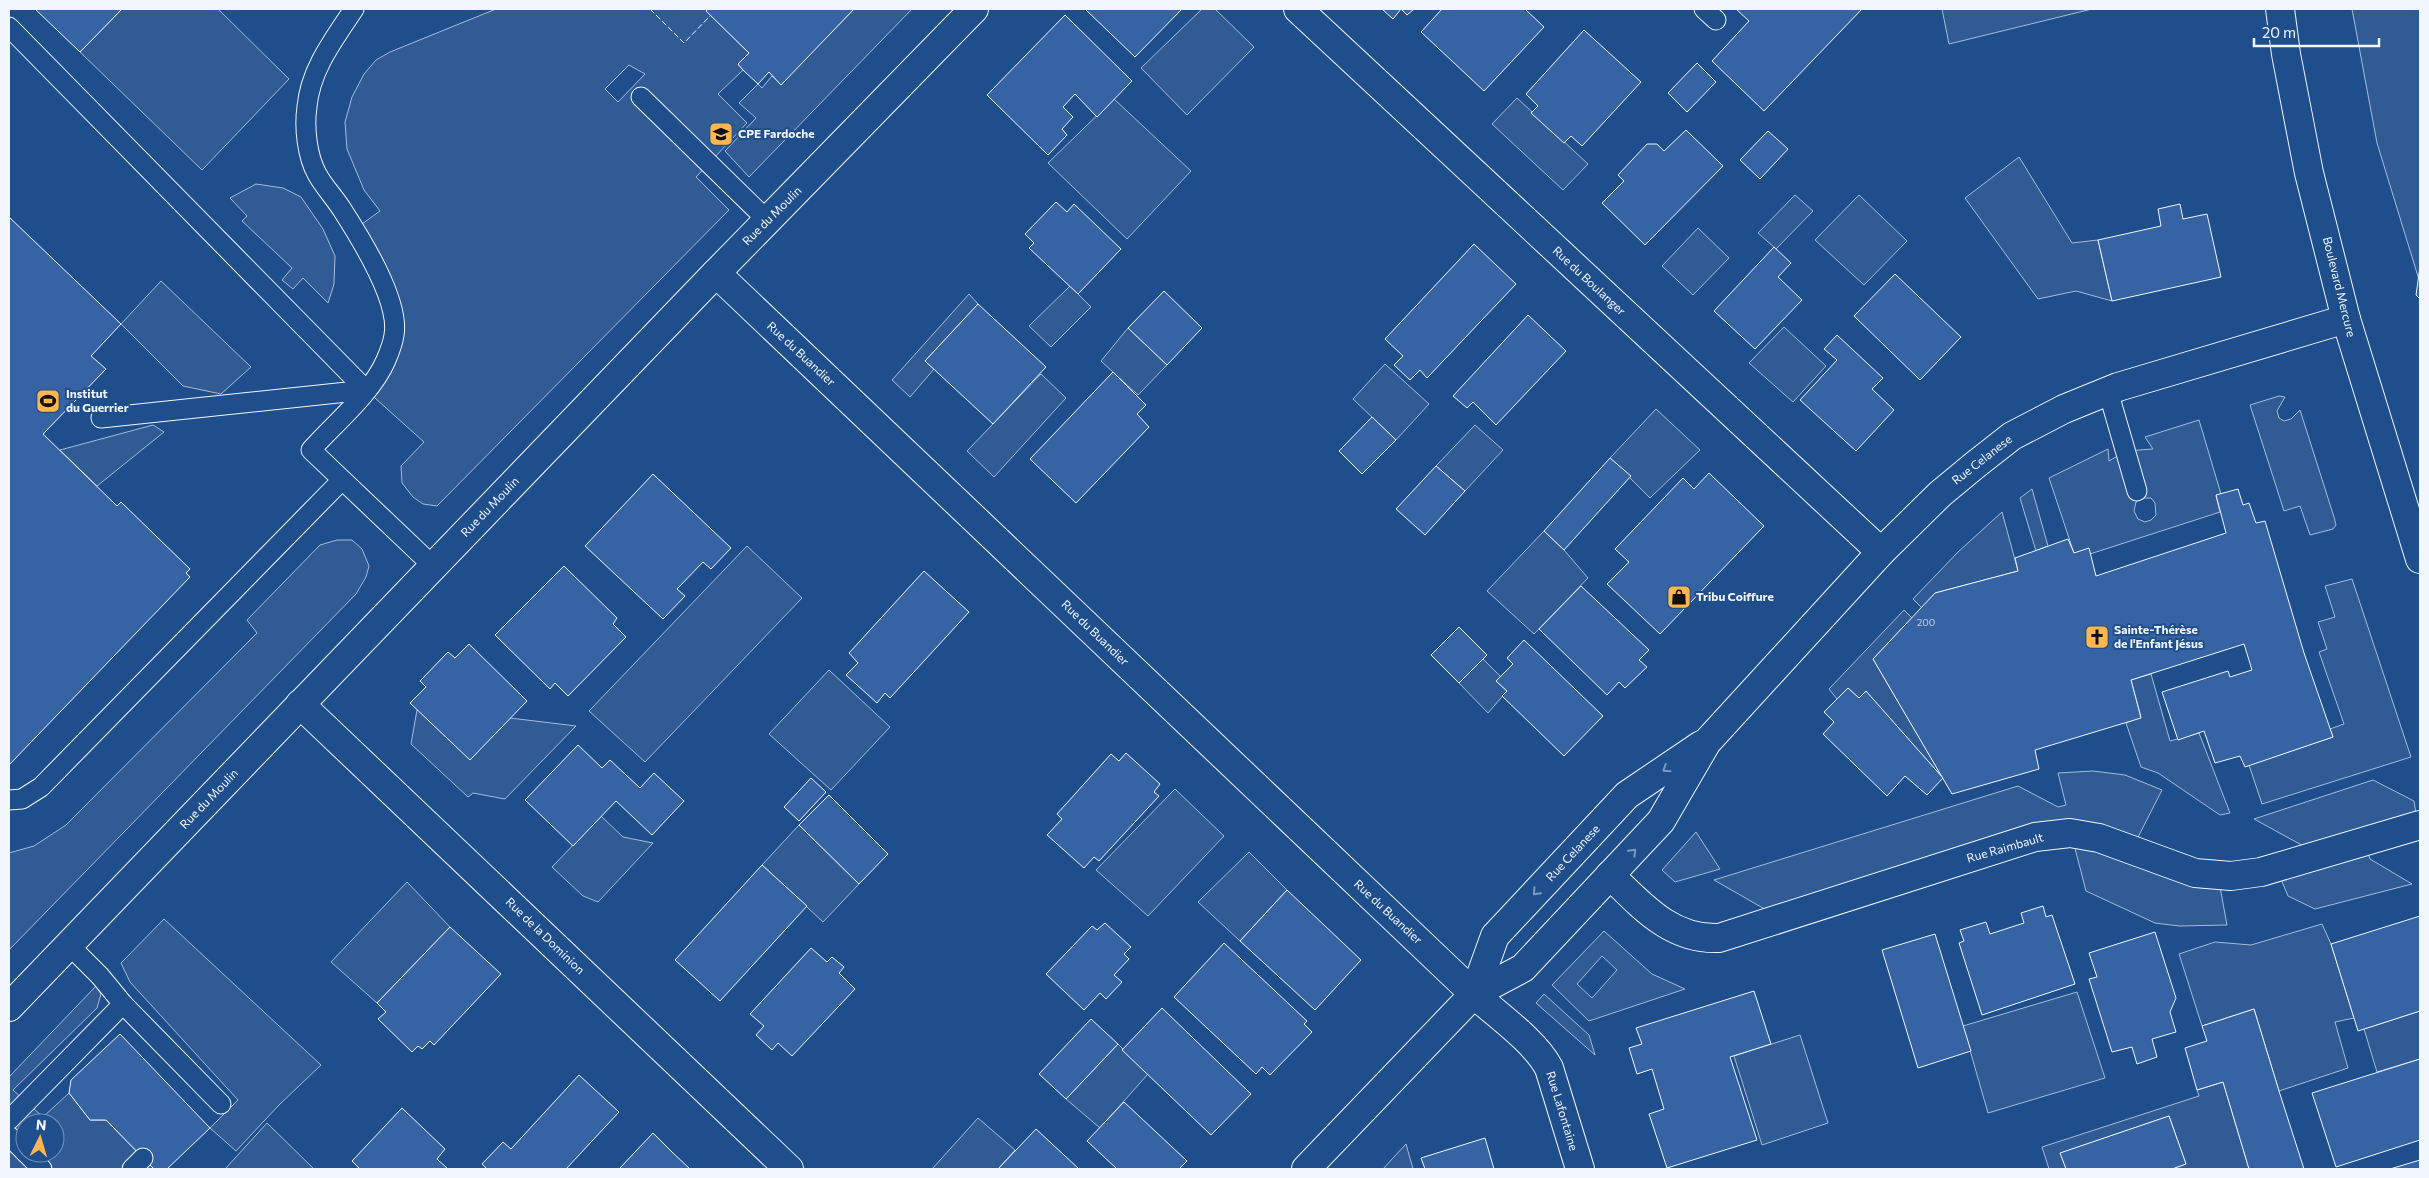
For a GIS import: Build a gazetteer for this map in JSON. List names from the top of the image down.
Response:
{
  "streets": {
    "street": [
      "Rue du Moulin",
      "Rue du Boulanger",
      "Boulevard Mercure",
      "Rue du Buandier",
      "Rue Celanese",
      "Rue Raimbault",
      "Rue de la Dominion",
      "Rue Lafontaine"
    ]
  },
  "crossings": [
    ["Rue du Moulin", "Rue du Buandier"],
    ["Rue du Moulin", "Rue de la Dominion"],
    ["Rue du Boulanger", "Rue Celanese"],
    ["Boulevard Mercure", "Rue Celanese"],
    ["Rue du Buandier", "Rue Celanese"],
    ["Rue du Buandier", "Rue Lafontaine"],
    ["Rue Celanese", "Rue Raimbault"],
    ["Rue Celanese", "Rue Lafontaine"]
  ],
  "places": {
    "school or university": ["CPE Fardoche"],
    "sports": ["Institut du Guerrier"],
    "shop": ["Tribu Coiffure"],
    "church": ["Sainte-Thérèse de l'Enfant Jésus"]
  },
  "house_numbers": ["200"],
  "scale_bar": "20 m",
  "north": "top"
}
